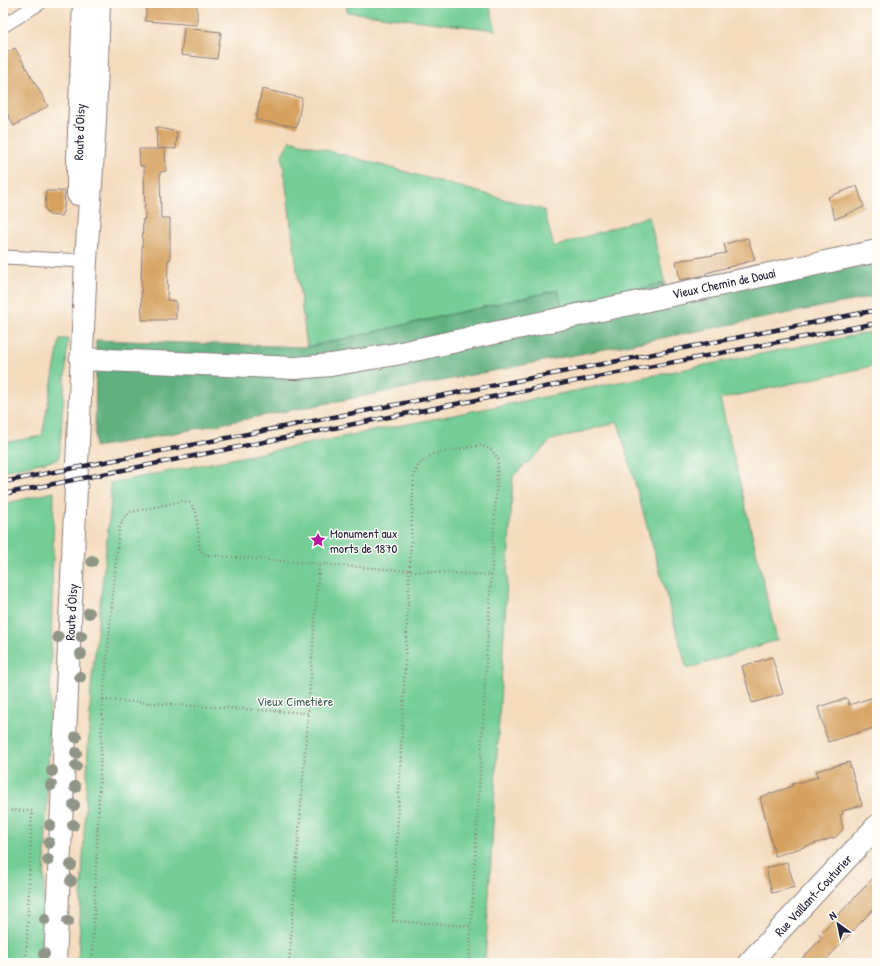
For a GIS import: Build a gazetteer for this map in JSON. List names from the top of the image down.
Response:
{
  "streets": {
    "street": ["Route d'Oisy", "Vieux Chemin de Douai", "Rue Vaillant-Couturier"]
  },
  "crossings": [
    ["Route d'Oisy", "Vieux Chemin de Douai"]
  ],
  "parks": ["Vieux Cimetière"],
  "places": {
    "place": ["Monument aux morts de 1870"]
  },
  "north": "top left"
}
